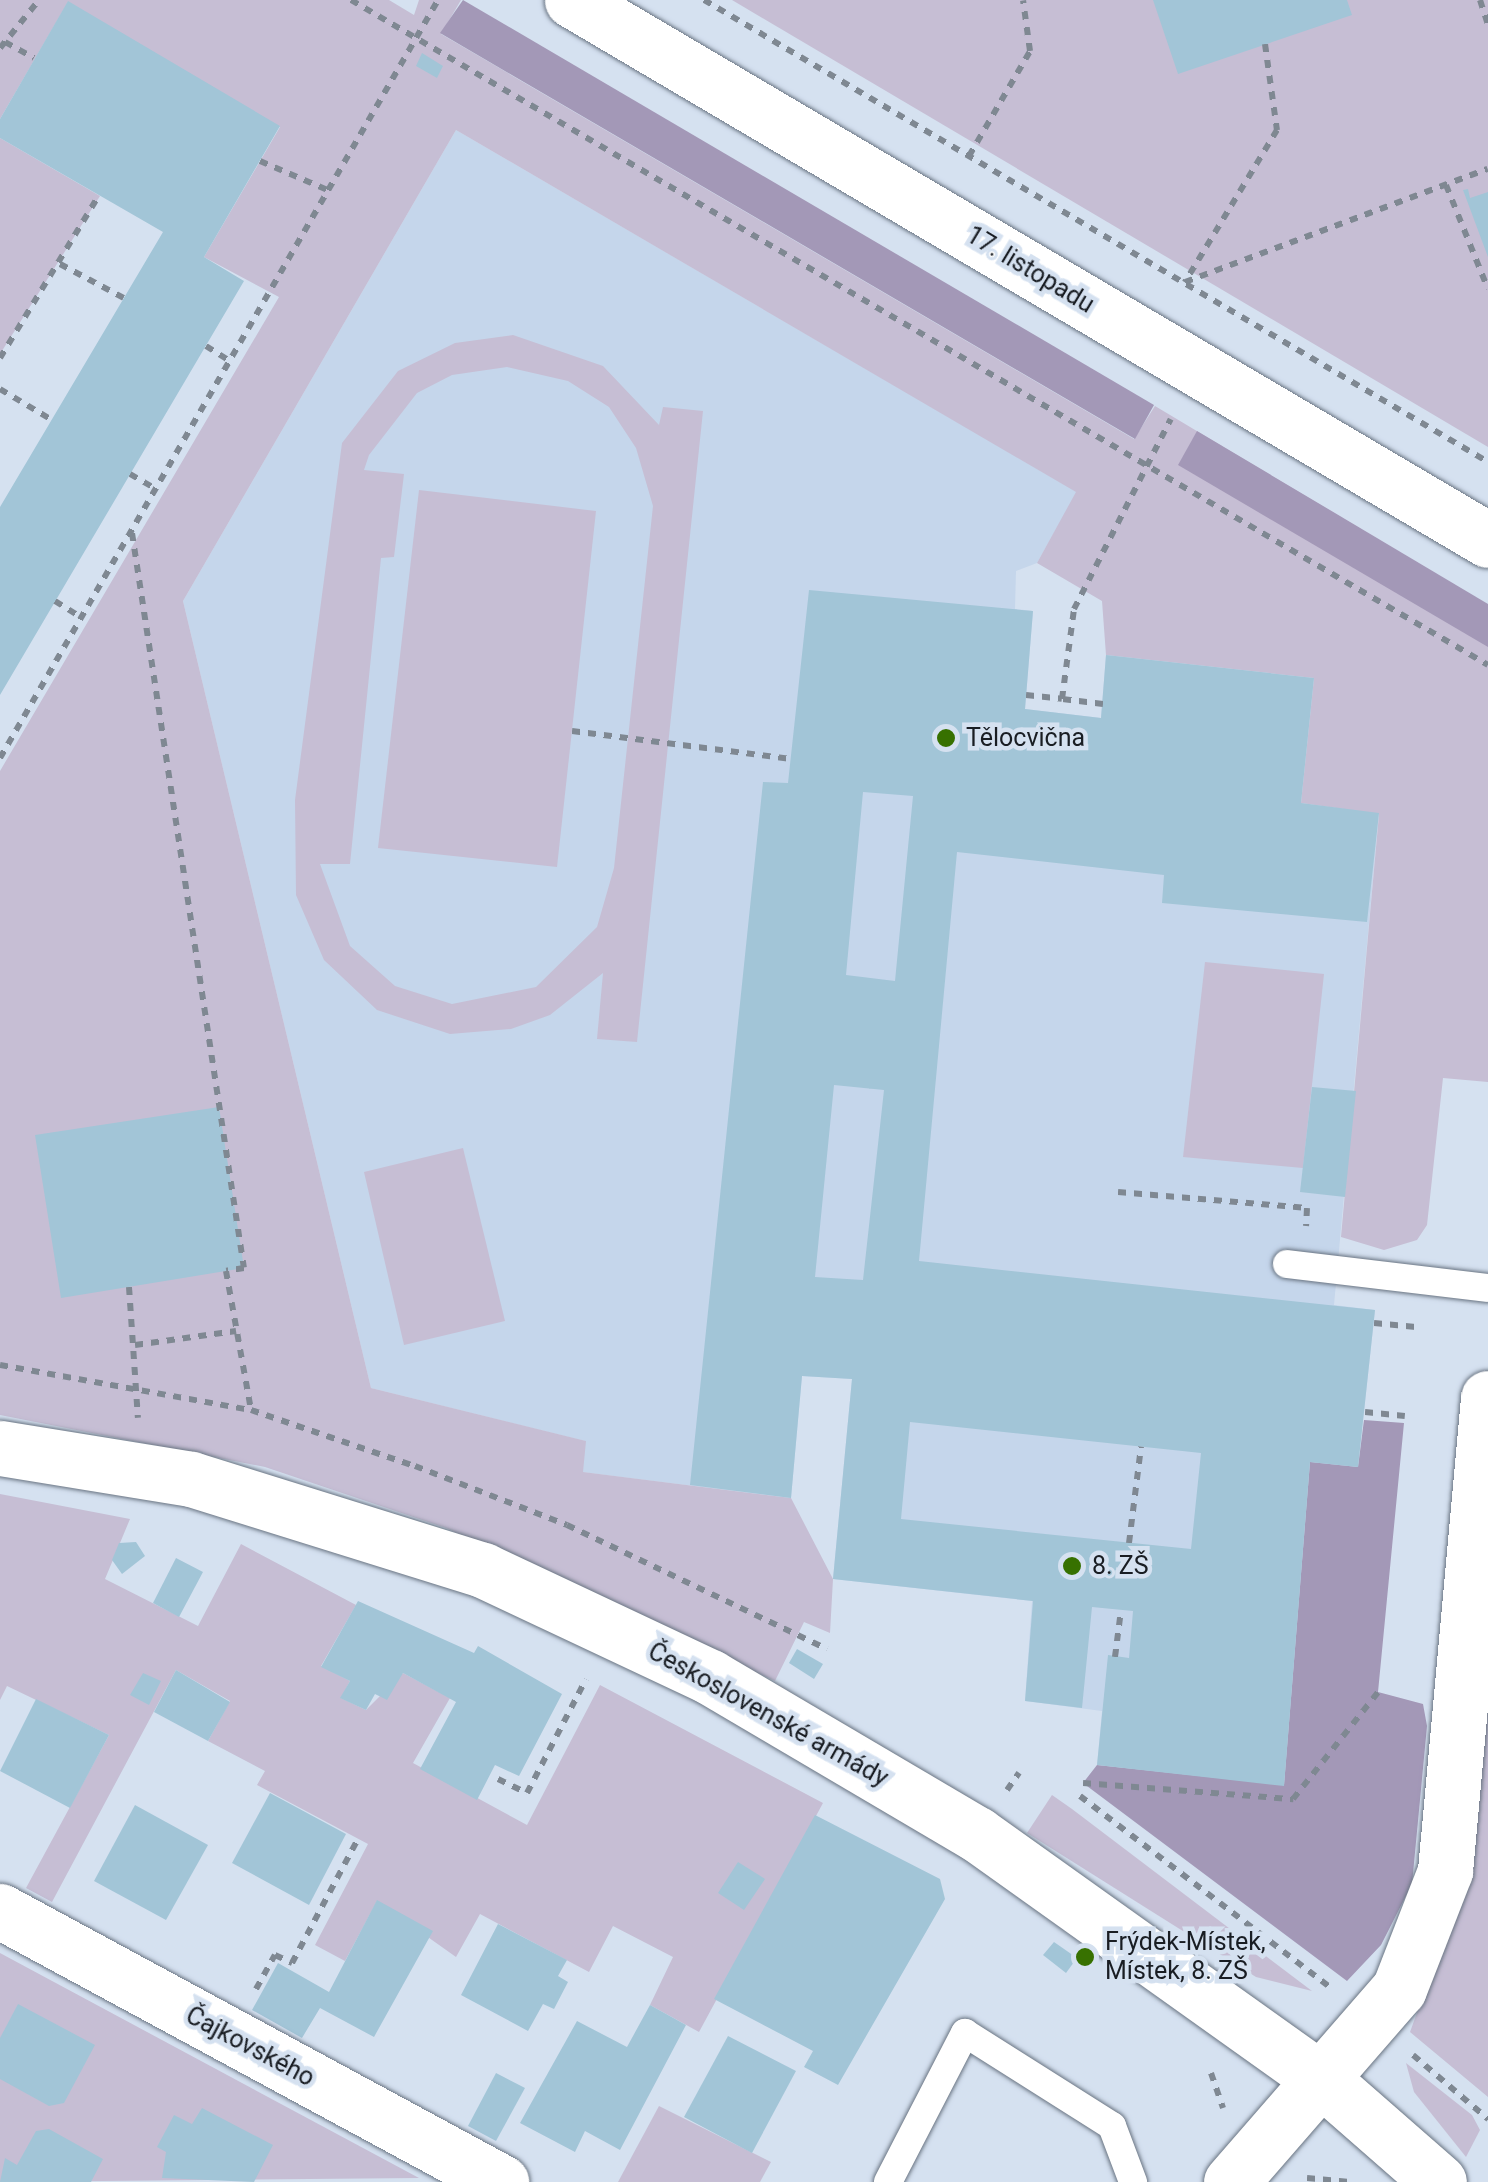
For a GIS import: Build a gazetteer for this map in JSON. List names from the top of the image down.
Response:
{
  "streets": {
    "street": ["17. listopadu", "Československé armády", "Čajkovského"]
  },
  "places": ["Tělocvična", "8. ZŠ", "Frýdek-Místek, Místek, 8. ZŠ"]
}
